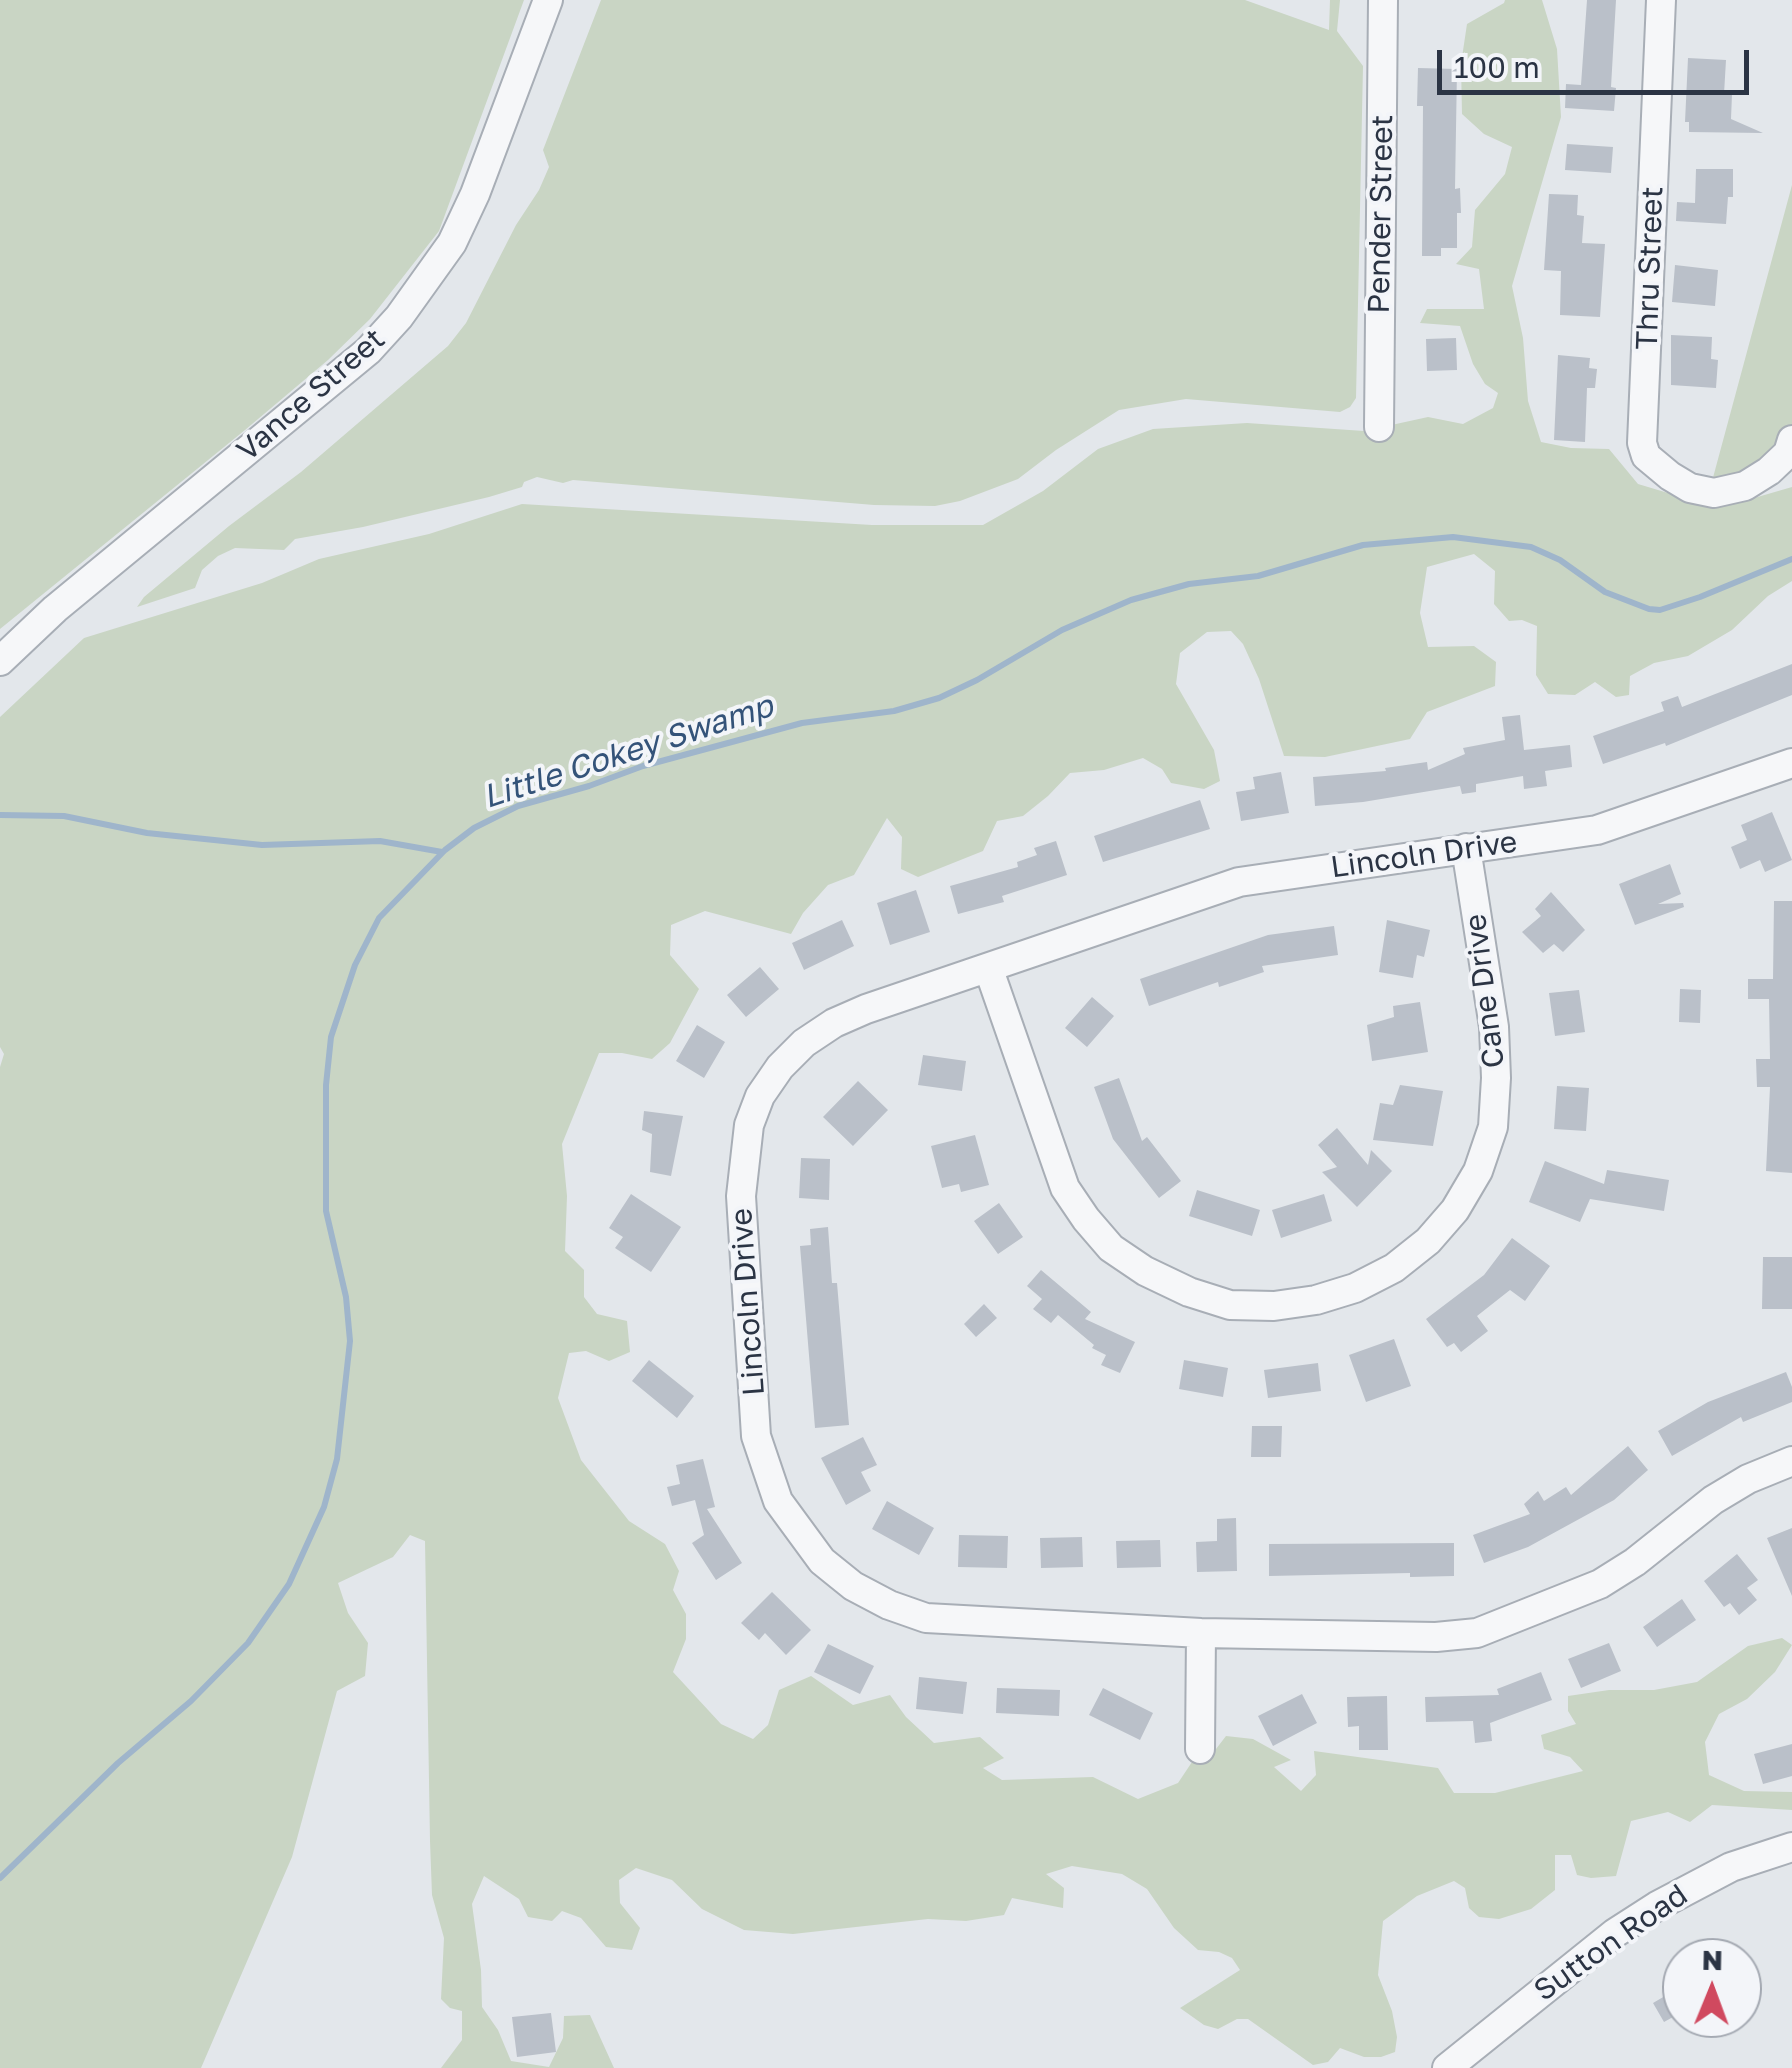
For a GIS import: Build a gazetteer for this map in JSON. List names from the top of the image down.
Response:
{
  "streets": {
    "street": [
      "Pender Street",
      "Thru Street",
      "Vance Street",
      "Lincoln Drive",
      "Cane Drive",
      "Sutton Road"
    ]
  },
  "crossings": [
    ["Lincoln Drive", "Cane Drive"]
  ],
  "water": ["Little Cokey Swamp"],
  "scale_bar": "100 m",
  "north": "top"
}
